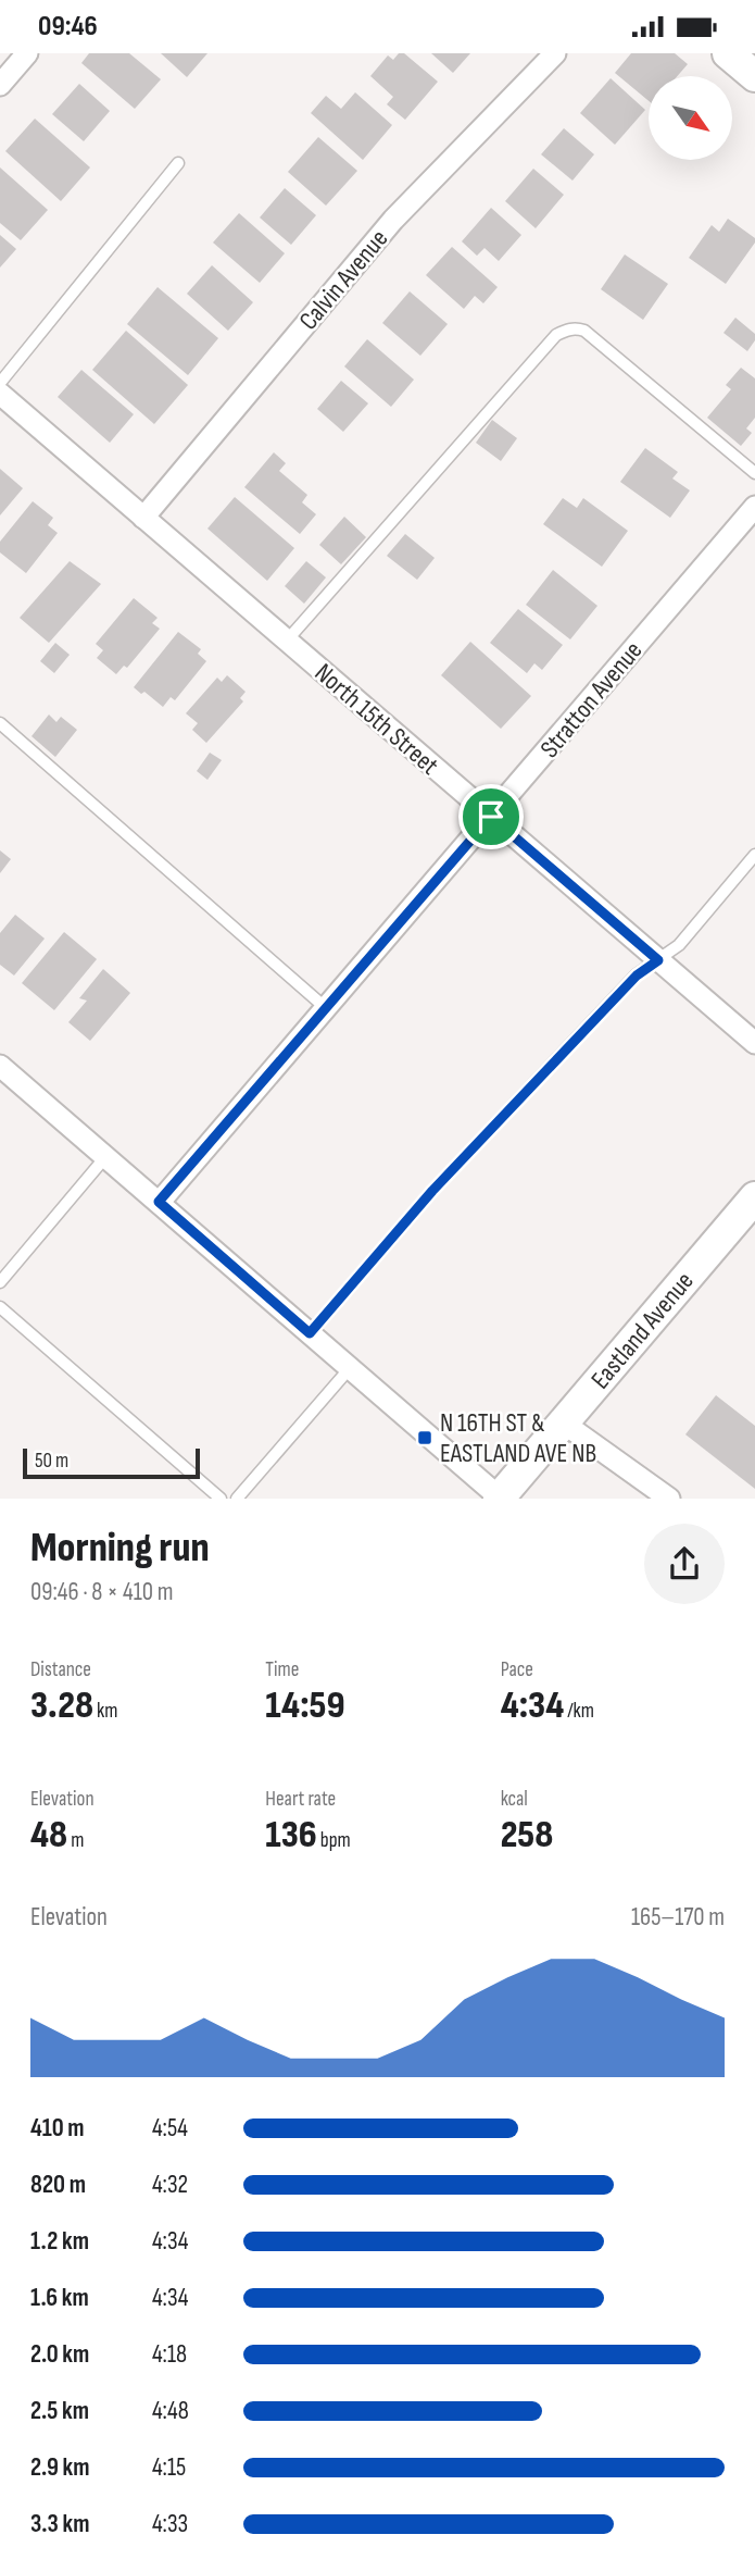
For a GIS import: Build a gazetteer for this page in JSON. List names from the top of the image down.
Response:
{
  "streets": {
    "street": [
      "Calvin Avenue",
      "Stratton Avenue",
      "North 15th Street",
      "Eastland Avenue"
    ]
  },
  "crossings": [
    ["Calvin Avenue", "North 15th Street"],
    ["Stratton Avenue", "North 15th Street"]
  ],
  "places": {
    "transit": ["N 16TH ST & EASTLAND AVE NB"]
  },
  "scale_bar": "50 m",
  "north": "bottom right",
  "page": {
    "status": "09:46",
    "scale": "50 m",
    "heading": ["Morning run", "09:46 · 8 × 410 m"],
    "stats": [
      ["Distance", "3.28 km"],
      ["Time", "14:59"],
      ["Pace", "4:34 /km"],
      ["Elevation", "48 m"],
      ["Heart rate", "136 bpm"],
      ["kcal", "258"]
    ],
    "chart": ["Elevation", "165–170 m"],
    "list": [
      {
        "name": "410 m",
        "note": "4:54"
      },
      {
        "name": "820 m",
        "note": "4:32"
      },
      {
        "name": "1.2 km",
        "note": "4:34"
      },
      {
        "name": "1.6 km",
        "note": "4:34"
      },
      {
        "name": "2.0 km",
        "note": "4:18"
      },
      {
        "name": "2.5 km",
        "note": "4:48"
      },
      {
        "name": "2.9 km",
        "note": "4:15"
      },
      {
        "name": "3.3 km",
        "note": "4:33"
      }
    ]
  }
}
